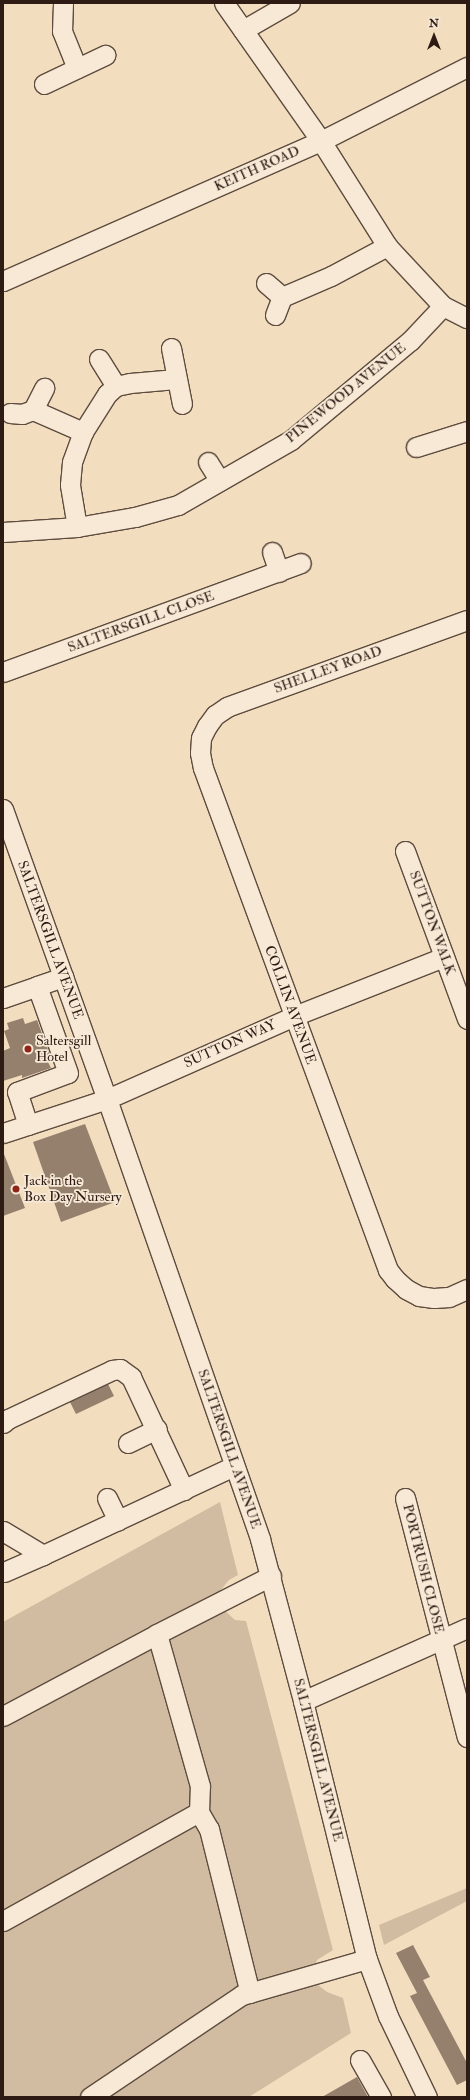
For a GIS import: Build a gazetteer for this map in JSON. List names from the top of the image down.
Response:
{
  "streets": {
    "street": [
      "KEITH ROAD",
      "PINEWOOD AVENUE",
      "SALTERSGILL CLOSE",
      "SHELLEY ROAD",
      "SUTTON WALK",
      "SALTERSGILL AVENUE",
      "COLLIN AVENUE",
      "SUTTON WAY",
      "PORTRUSH CLOSE"
    ]
  },
  "crossings": [
    ["SHELLEY ROAD", "COLLIN AVENUE"],
    ["SUTTON WALK", "SUTTON WAY"],
    ["SALTERSGILL AVENUE", "SUTTON WAY"],
    ["COLLIN AVENUE", "SUTTON WAY"]
  ],
  "places": ["Saltersgill Hotel", "Jack in the Box Day Nursery"],
  "north": "top"
}
